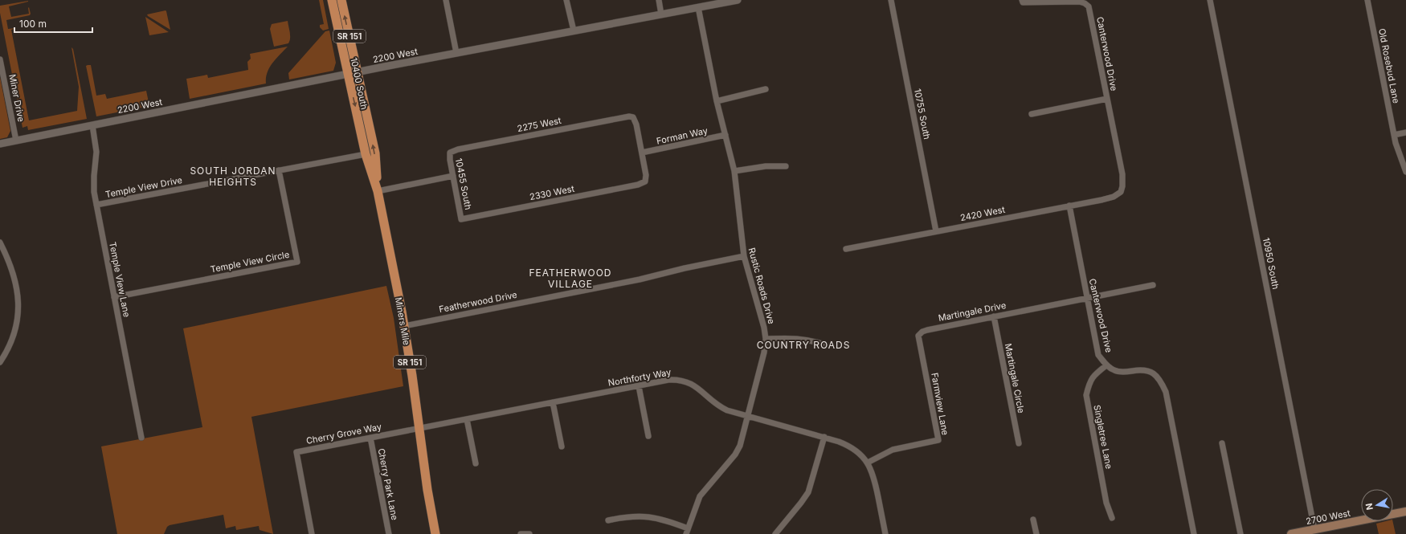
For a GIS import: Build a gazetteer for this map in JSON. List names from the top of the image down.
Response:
{
  "streets": {
    "main road": [
      "SR 151",
      "10400 South",
      "Miners Mile",
      "2700 West"
    ],
    "street": [
      "Canterwood Drive",
      "2200 West",
      "Old Rosebud Lane",
      "Miner Drive",
      "10755 South",
      "2275 West",
      "Forman Way",
      "10455 South",
      "Temple View Drive",
      "2330 West",
      "2420 West",
      "Temple View Circle",
      "10950 South",
      "Temple View Lane",
      "Rustic Roads Drive",
      "Featherwood Drive",
      "Martingale Drive",
      "Northforty Way",
      "Martingale Circle",
      "Farmview Lane",
      "Cherry Grove Way",
      "Singletree Lane",
      "Cherry Park Lane"
    ]
  },
  "crossings": [
    ["Canterwood Drive", "2420 West"],
    ["Canterwood Drive", "Martingale Drive"],
    ["Canterwood Drive", "Singletree Lane"],
    ["2200 West", "10400 South"],
    ["2200 West", "Miner Drive"],
    ["2200 West", "Temple View Lane"],
    ["2200 West", "Rustic Roads Drive"],
    ["10400 South", "Miners Mile"],
    ["10755 South", "2420 West"],
    ["2275 West", "Forman Way"],
    ["2275 West", "10455 South"],
    ["2275 West", "2330 West"],
    ["Forman Way", "2330 West"],
    ["Forman Way", "Rustic Roads Drive"],
    ["10455 South", "2330 West"],
    ["Temple View Drive", "Temple View Circle"],
    ["Temple View Drive", "Temple View Lane"],
    ["Temple View Drive", "Miners Mile"],
    ["Temple View Circle", "Temple View Lane"],
    ["10950 South", "2700 West"],
    ["Rustic Roads Drive", "Featherwood Drive"],
    ["Rustic Roads Drive", "Northforty Way"],
    ["Featherwood Drive", "Miners Mile"],
    ["Martingale Drive", "Martingale Circle"],
    ["Martingale Drive", "Farmview Lane"],
    ["Miners Mile", "Northforty Way"],
    ["Miners Mile", "Cherry Grove Way"],
    ["Northforty Way", "Farmview Lane"],
    ["Northforty Way", "Cherry Grove Way"],
    ["Cherry Grove Way", "Cherry Park Lane"]
  ],
  "districts": ["SOUTH JORDAN HEIGHTS", "FEATHERWOOD VILLAGE", "COUNTRY ROADS"],
  "scale_bar": "100 m",
  "north": "left"
}
